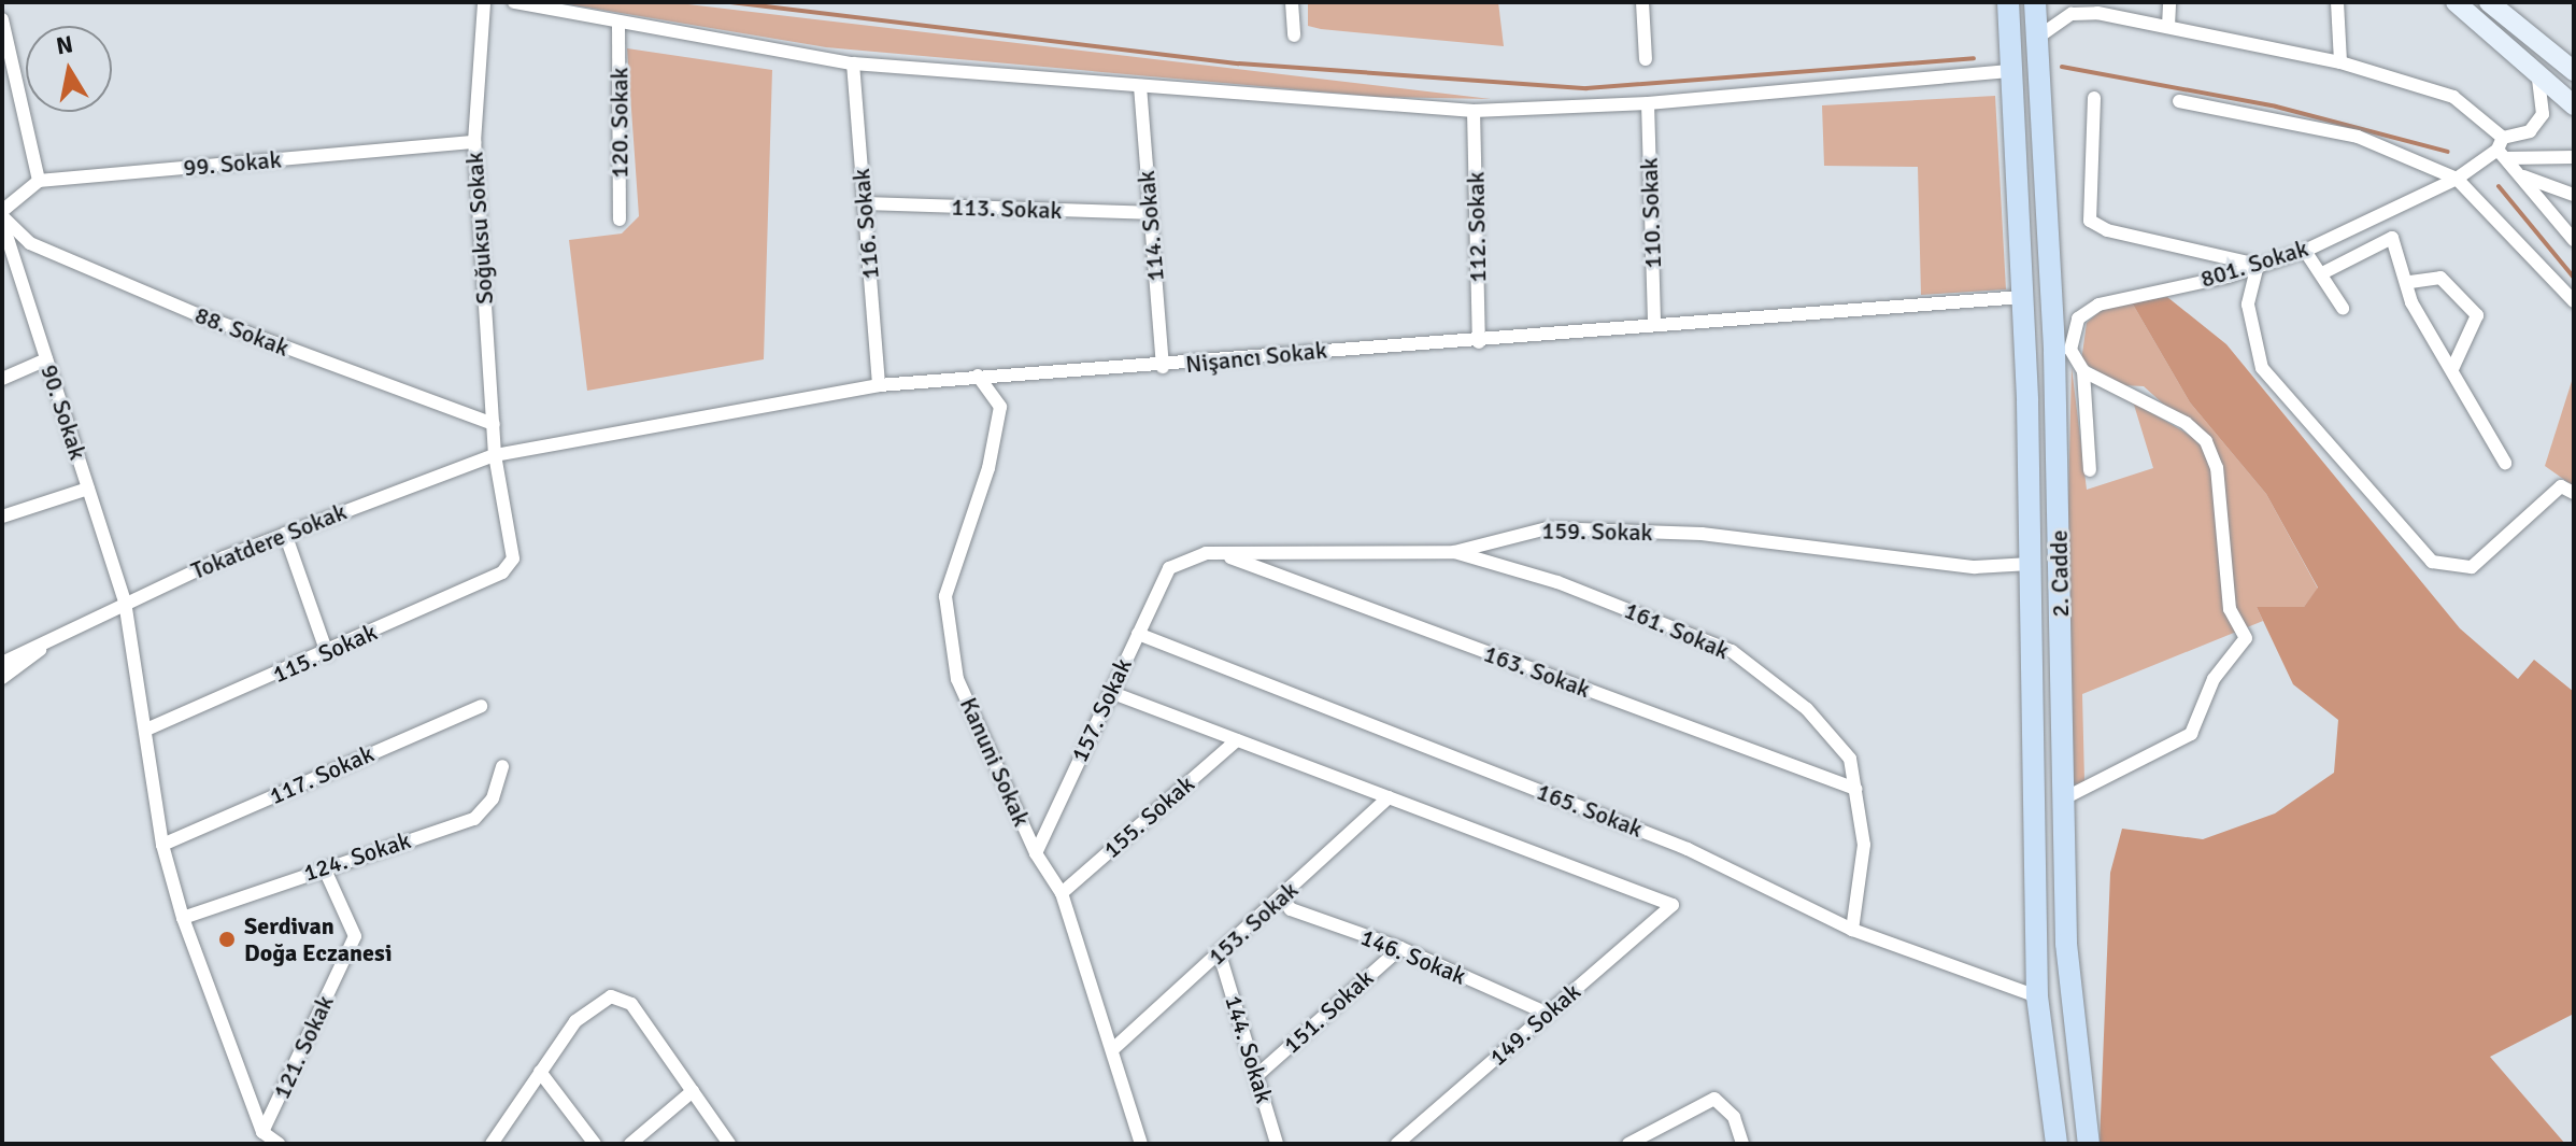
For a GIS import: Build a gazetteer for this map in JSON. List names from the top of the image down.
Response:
{
  "streets": {
    "main road": ["2. Cadde"],
    "street": [
      "120. Sokak",
      "99. Sokak",
      "113. Sokak",
      "110. Sokak",
      "116. Sokak",
      "114. Sokak",
      "112. Sokak",
      "Soğuksu Sokak",
      "801. Sokak",
      "88. Sokak",
      "Nişancı Sokak",
      "90. Sokak",
      "159. Sokak",
      "Tokatdere Sokak",
      "161. Sokak",
      "115. Sokak",
      "163. Sokak",
      "157. Sokak",
      "Kanuni Sokak",
      "117. Sokak",
      "165. Sokak",
      "155. Sokak",
      "124. Sokak",
      "153. Sokak",
      "146. Sokak",
      "151. Sokak",
      "149. Sokak",
      "121. Sokak",
      "144. Sokak"
    ]
  },
  "crossings": [
    ["99. Sokak", "Soğuksu Sokak"],
    ["113. Sokak", "116. Sokak"],
    ["113. Sokak", "114. Sokak"],
    ["110. Sokak", "Nişancı Sokak"],
    ["116. Sokak", "Nişancı Sokak"],
    ["114. Sokak", "Nişancı Sokak"],
    ["112. Sokak", "Nişancı Sokak"],
    ["Soğuksu Sokak", "88. Sokak"],
    ["Soğuksu Sokak", "Nişancı Sokak"],
    ["Soğuksu Sokak", "Tokatdere Sokak"],
    ["Soğuksu Sokak", "115. Sokak"],
    ["801. Sokak", "2. Cadde"],
    ["88. Sokak", "90. Sokak"],
    ["Nişancı Sokak", "Tokatdere Sokak"],
    ["Nişancı Sokak", "2. Cadde"],
    ["Nişancı Sokak", "Kanuni Sokak"],
    ["90. Sokak", "Tokatdere Sokak"],
    ["90. Sokak", "115. Sokak"],
    ["90. Sokak", "117. Sokak"],
    ["90. Sokak", "124. Sokak"],
    ["90. Sokak", "121. Sokak"],
    ["159. Sokak", "2. Cadde"],
    ["159. Sokak", "161. Sokak"],
    ["159. Sokak", "163. Sokak"],
    ["159. Sokak", "157. Sokak"],
    ["2. Cadde", "165. Sokak"],
    ["161. Sokak", "163. Sokak"],
    ["161. Sokak", "165. Sokak"],
    ["157. Sokak", "Kanuni Sokak"],
    ["157. Sokak", "165. Sokak"],
    ["Kanuni Sokak", "155. Sokak"],
    ["Kanuni Sokak", "153. Sokak"],
    ["124. Sokak", "121. Sokak"],
    ["153. Sokak", "146. Sokak"],
    ["153. Sokak", "149. Sokak"],
    ["153. Sokak", "144. Sokak"],
    ["146. Sokak", "151. Sokak"],
    ["146. Sokak", "149. Sokak"],
    ["151. Sokak", "144. Sokak"]
  ],
  "places": ["Serdivan Doğa Eczanesi"],
  "north": "top"
}
